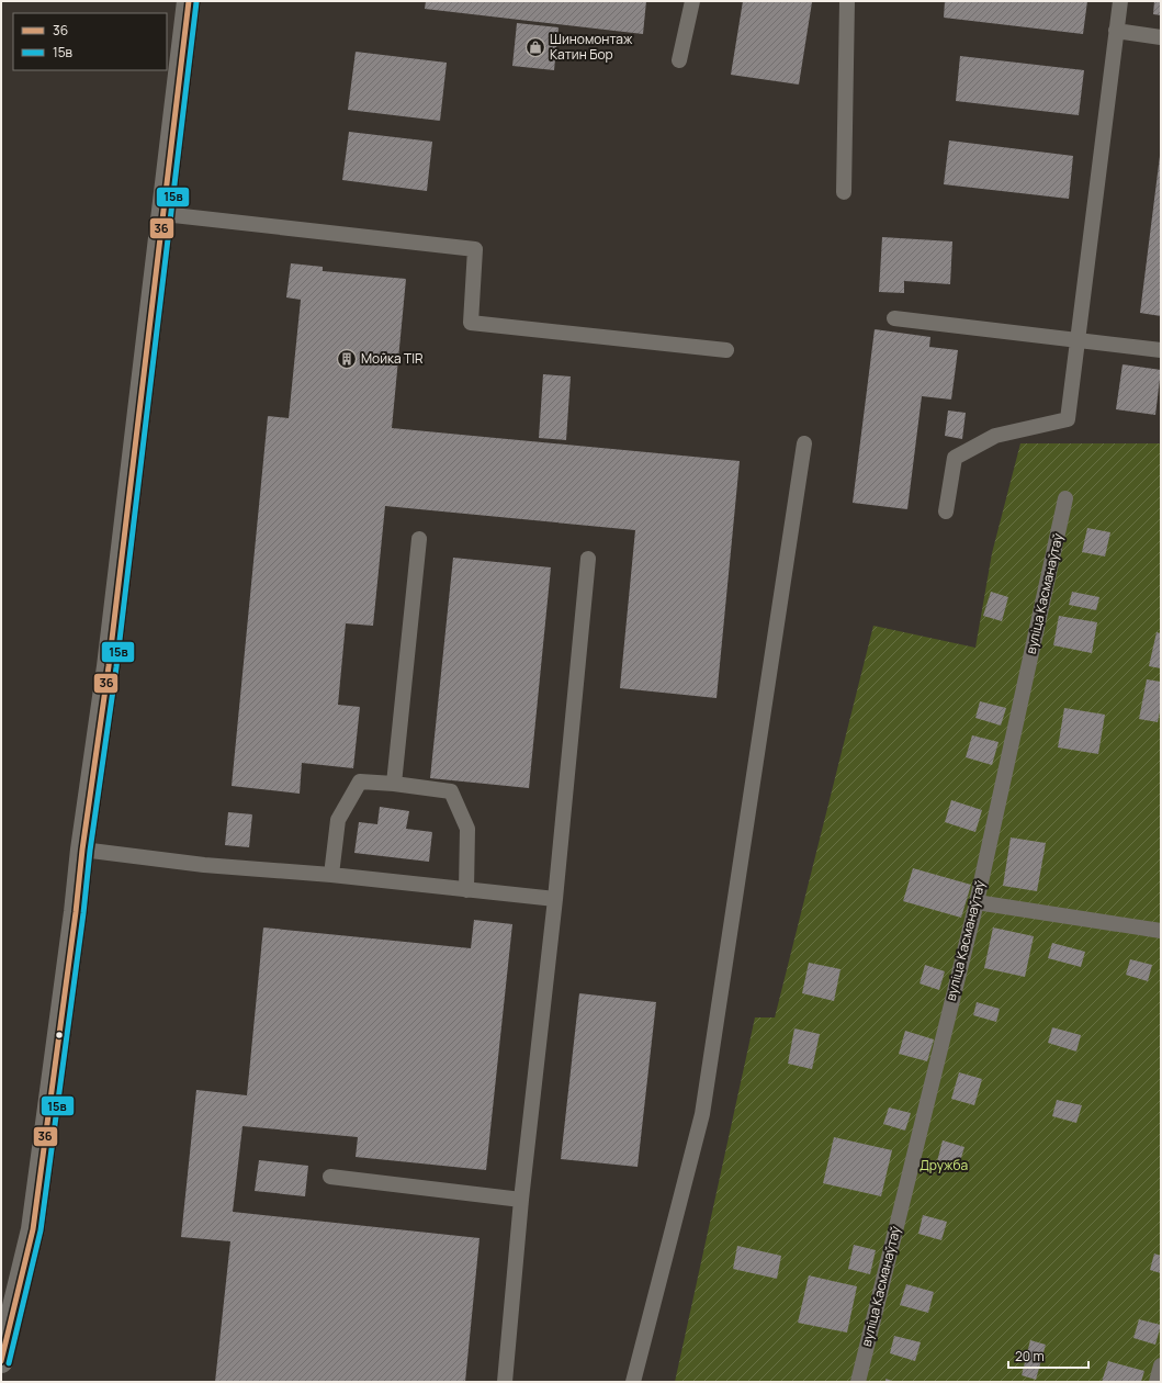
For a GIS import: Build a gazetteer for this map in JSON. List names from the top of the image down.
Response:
{
  "streets": {
    "lane": ["вуліца Касманаўтаў"]
  },
  "parks": ["Дружба"],
  "places": {
    "shop": ["Шиномонтаж Катин Бор"],
    "building": ["Мойка TIR"]
  },
  "lines": ["transit line 36", "transit line 15в"],
  "legend": ["36", "15в"],
  "scale_bar": "20 m"
}
